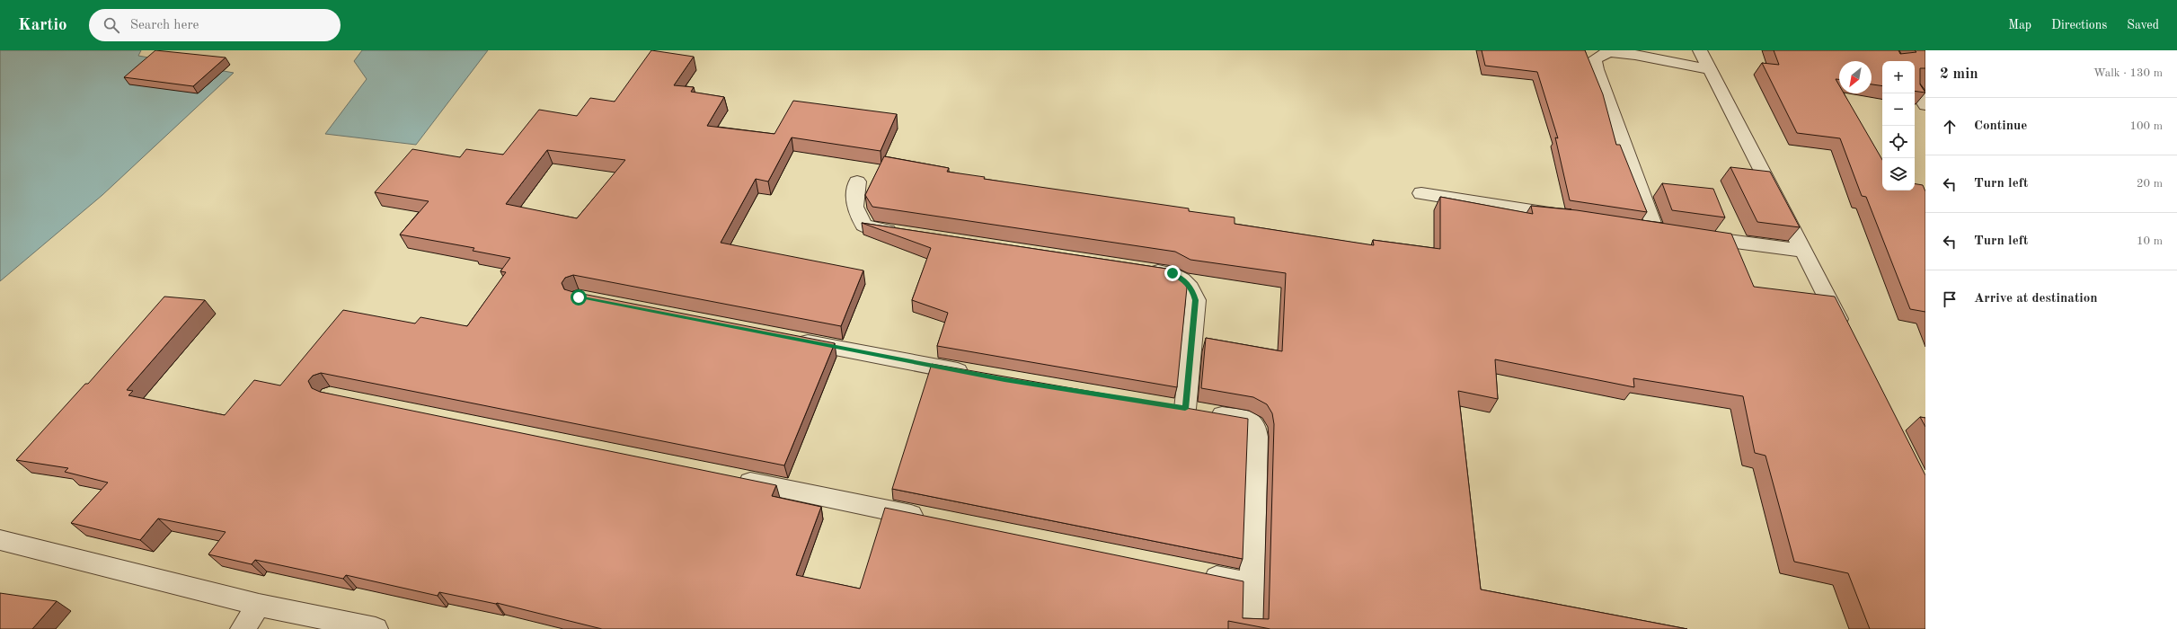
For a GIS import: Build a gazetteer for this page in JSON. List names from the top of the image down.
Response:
{
  "north": "bottom left",
  "page": {
    "header": "Kartio",
    "search": "Search here",
    "nav": ["Map", "Directions", "Saved"],
    "heading": ["2 min", "Walk · 130 m"],
    "map_buttons": ["+", "−"],
    "list": [
      ["Continue", "100 m"],
      ["Turn left", "20 m"],
      ["Turn left", "10 m"],
      "Arrive at destination"
    ]
  }
}
